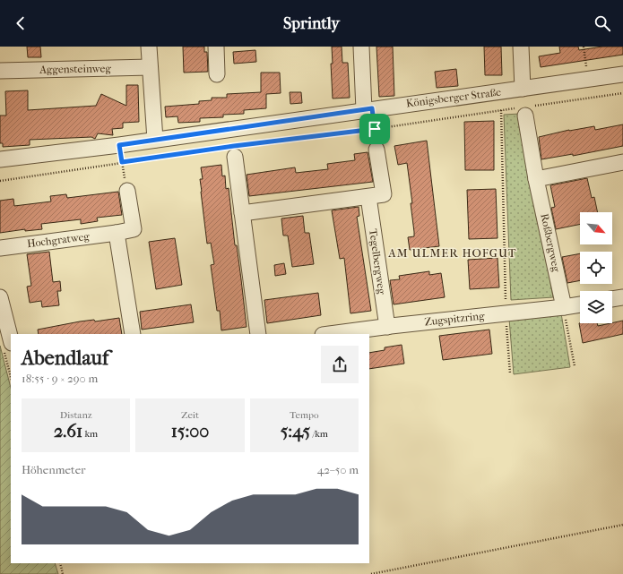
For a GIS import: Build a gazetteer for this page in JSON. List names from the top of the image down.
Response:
{
  "streets": {
    "street": [
      "Aggensteinweg",
      "Königsberger Straße",
      "Hochgratweg",
      "Roßbergweg",
      "Tegelbergweg",
      "Zugspitzring"
    ]
  },
  "crossings": [
    ["Roßbergweg", "Zugspitzring"],
    ["Tegelbergweg", "Zugspitzring"]
  ],
  "districts": ["AM ULMER HOFGUT"],
  "north": "bottom right",
  "page": {
    "header": "Sprintly",
    "heading": ["Abendlauf", "18:55 · 9 × 290 m"],
    "stats": [
      ["Distanz", "2.61 km"],
      ["Zeit", "15:00"],
      ["Tempo", "5:45 /km"]
    ],
    "chart": ["Höhenmeter", "42–50 m"]
  }
}
